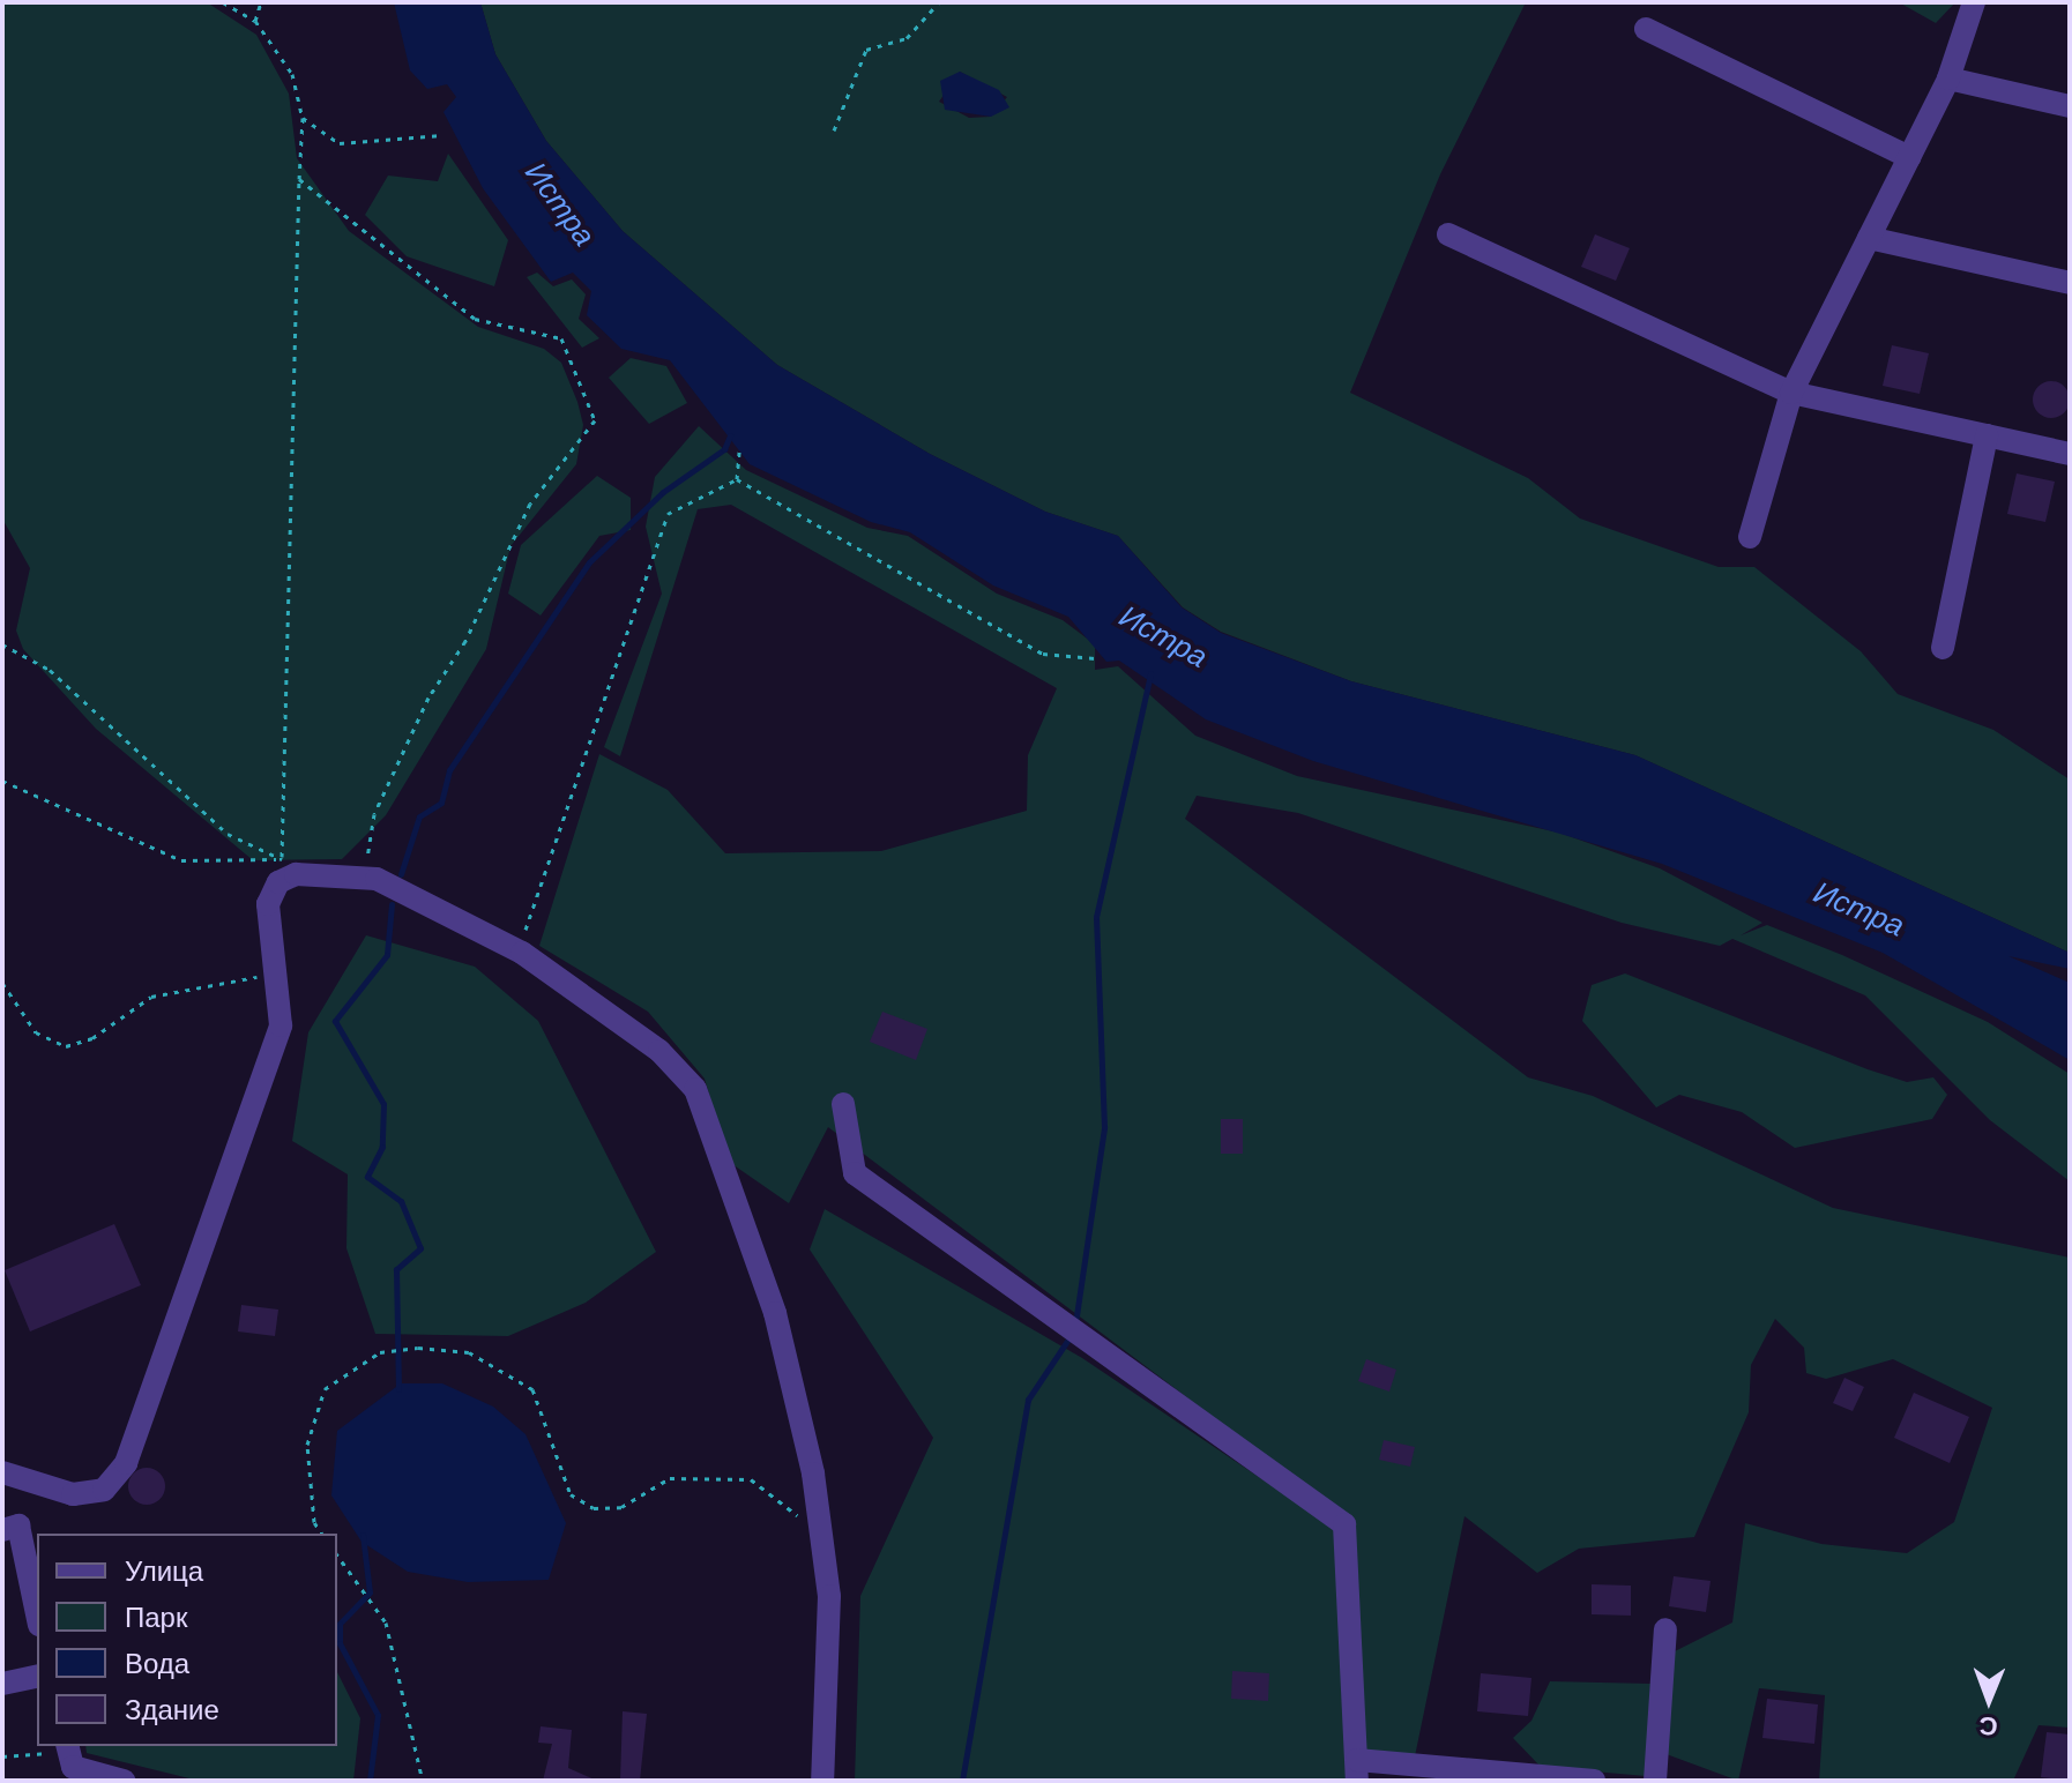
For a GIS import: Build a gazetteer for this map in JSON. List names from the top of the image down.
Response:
{
  "water": ["Истра"],
  "legend": [
    "Улица",
    "Парк",
    "Вода",
    "Здание"
  ],
  "north": "bottom"
}
